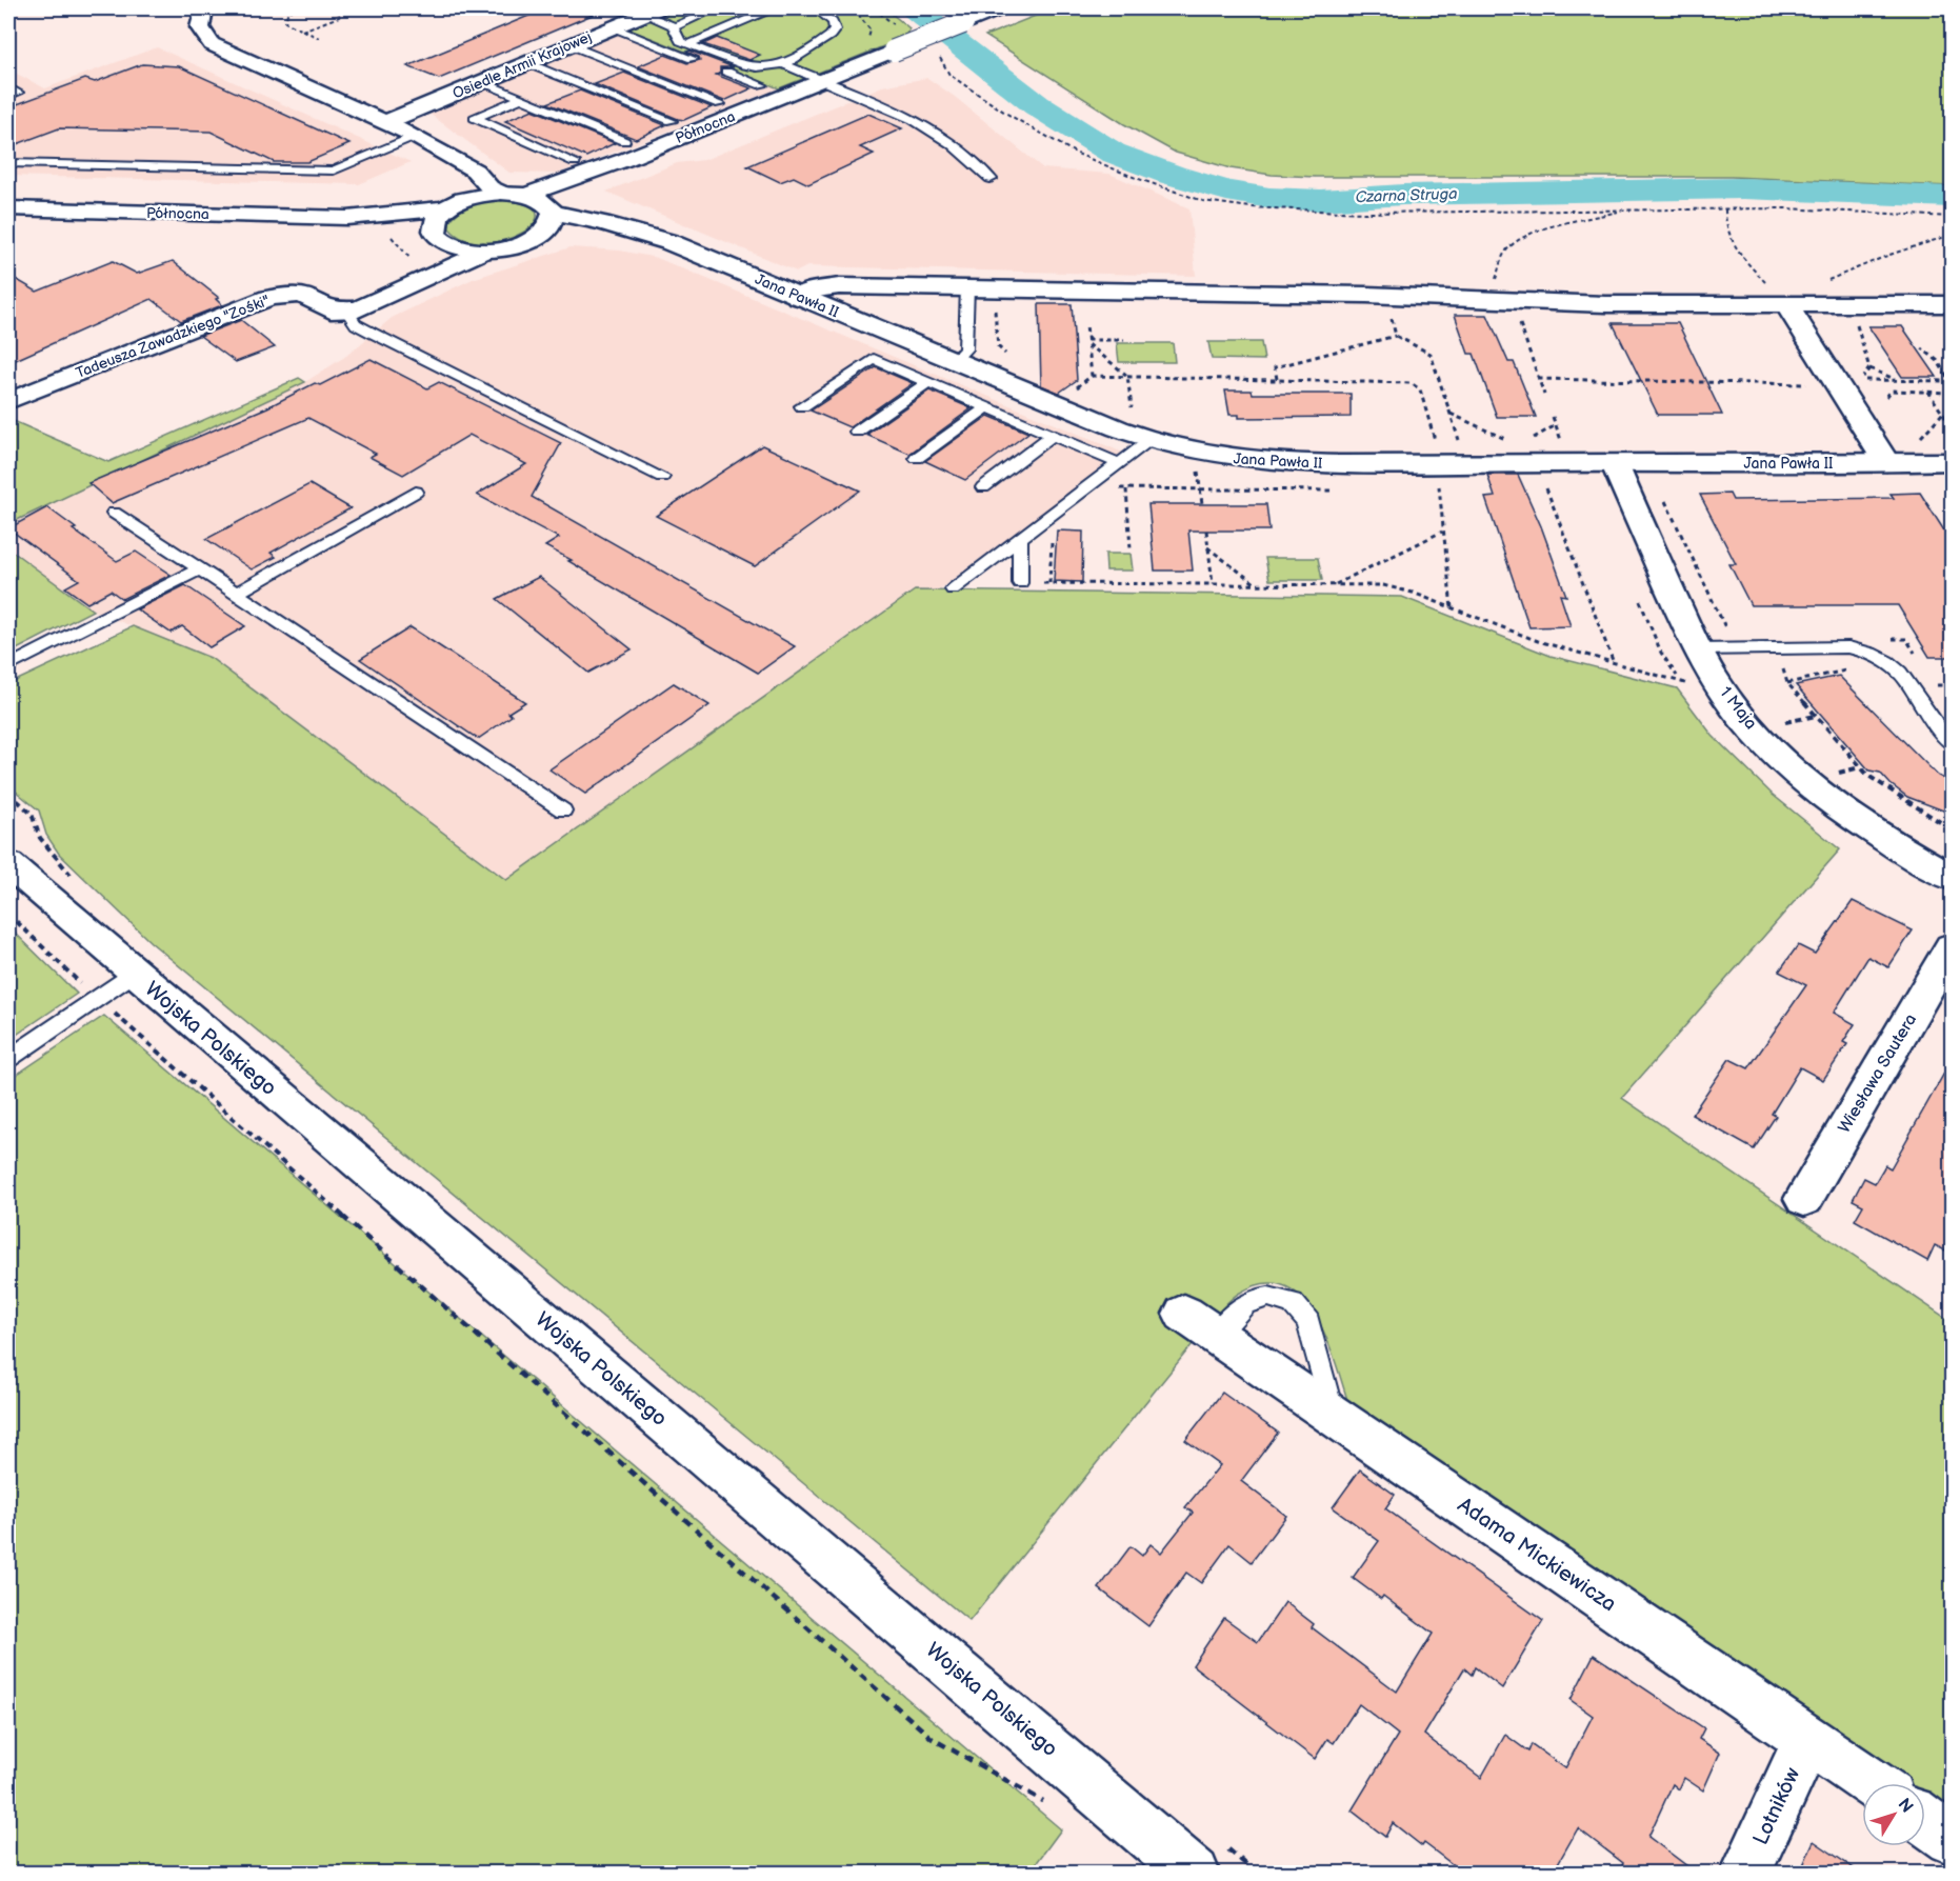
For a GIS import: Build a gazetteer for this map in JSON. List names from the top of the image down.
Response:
{
  "streets": {
    "street": [
      "Osiedle Armii Krajowej",
      "Północna",
      "Jana Pawła II",
      "Tadeusza Zawadzkiego \"Zośki\"",
      "1 Maja",
      "Wojska Polskiego",
      "Wiesława Sautera",
      "Adama Mickiewicza",
      "Lotników"
    ]
  },
  "crossings": [
    ["Jana Pawła II", "1 Maja"],
    ["Adama Mickiewicza", "Lotników"]
  ],
  "water": ["Czarna Struga"],
  "north": "top right"
}
